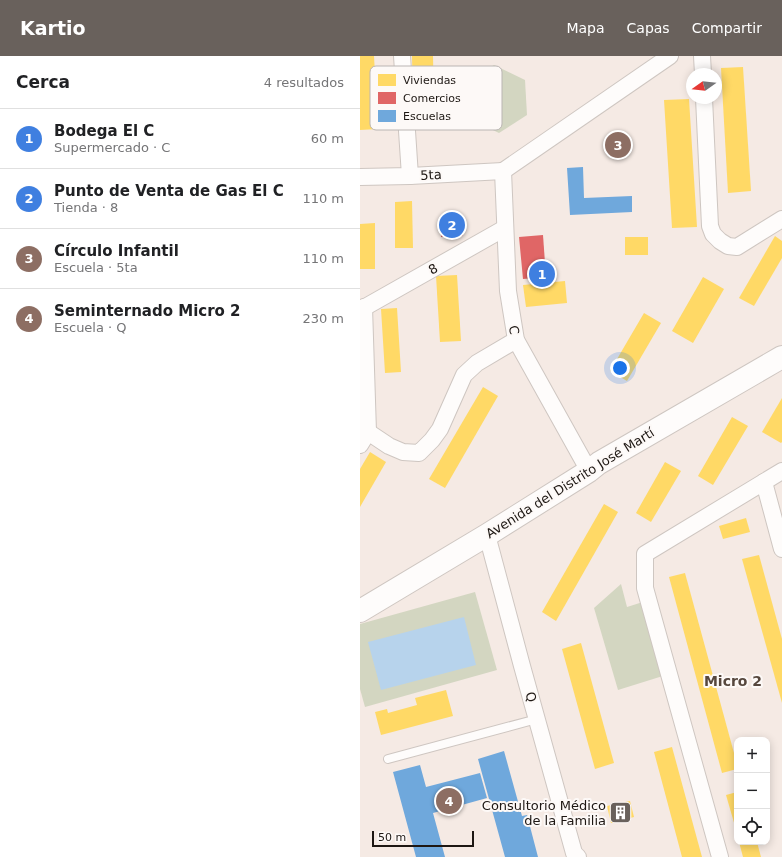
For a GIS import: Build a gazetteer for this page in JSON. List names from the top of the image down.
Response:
{
  "streets": {
    "main road": ["Avenida del Distrito José Martí"],
    "street": [
      "5ta",
      "8",
      "C",
      "Q"
    ]
  },
  "crossings": [
    ["5ta", "C"],
    ["8", "C"],
    ["C", "Avenida del Distrito José Martí"],
    ["Avenida del Distrito José Martí", "Q"]
  ],
  "districts": ["Micro 2"],
  "places": {
    "building": ["Consultorio Médico de la Familia"]
  },
  "legend": ["Viviendas", "Comercios", "Escuelas"],
  "scale_bar": "50 m",
  "north": "left",
  "page": {
    "header": "Kartio",
    "nav": ["Mapa", "Capas", "Compartir"],
    "heading": ["Cerca", "4 resultados"],
    "list": [
      {
        "mark": "1",
        "name": "Bodega El C",
        "note": "Supermercado · C",
        "value": "60 m"
      },
      {
        "mark": "2",
        "name": "Punto de Venta de Gas El C",
        "note": "Tienda · 8",
        "value": "110 m"
      },
      {
        "mark": "3",
        "name": "Círculo Infantil",
        "note": "Escuela · 5ta",
        "value": "110 m"
      },
      {
        "mark": "4",
        "name": "Seminternado Micro 2",
        "note": "Escuela · Q",
        "value": "230 m"
      }
    ],
    "pins": [
      "3",
      "2",
      "1",
      "4"
    ],
    "map_buttons": ["+", "−"],
    "scale": "50 m"
  }
}
